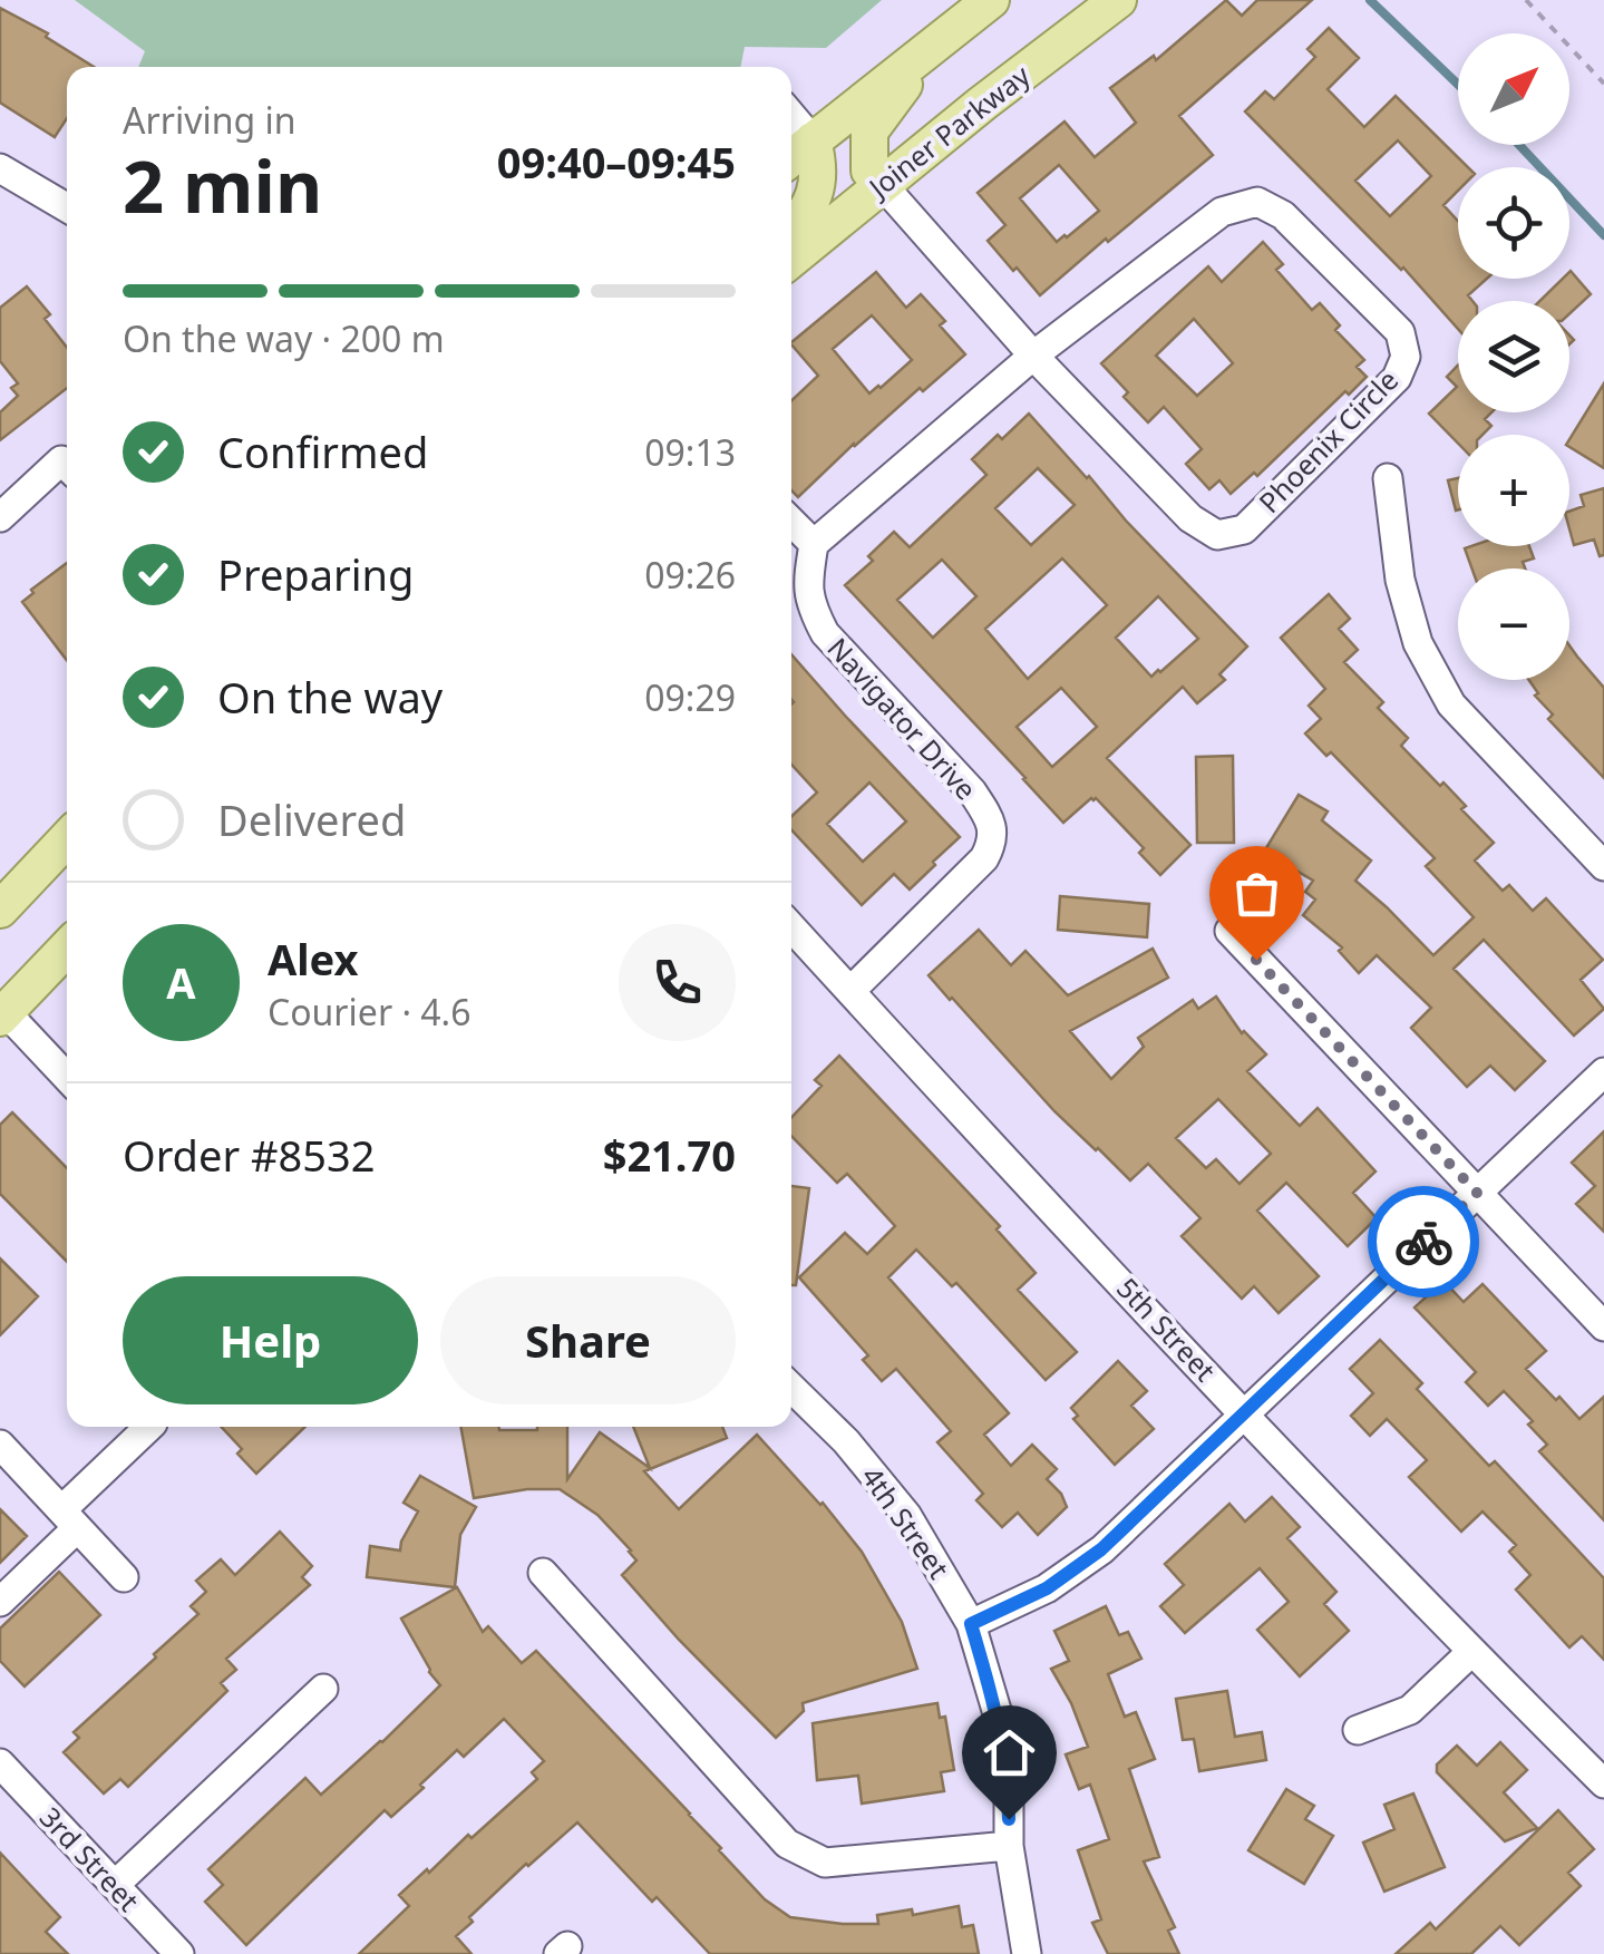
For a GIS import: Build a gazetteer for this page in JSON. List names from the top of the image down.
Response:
{
  "streets": {
    "main road": ["Joiner Parkway"],
    "street": [
      "Phoenix Circle",
      "Navigator Drive",
      "5th Street",
      "4th Street",
      "3rd Street"
    ]
  },
  "crossings": [
    ["Navigator Drive", "5th Street"]
  ],
  "north": "top right",
  "page": {
    "map_buttons": ["+", "−"],
    "heading": ["2 min", "Arriving in", "09:40–09:45"],
    "panel": [
      "Alex",
      "Courier · 4.6",
      "Order #8532",
      "$21.70"
    ],
    "bar": "On the way · 200 m",
    "list": [
      ["Confirmed", "09:13"],
      ["Preparing", "09:26"],
      ["On the way", "09:29"],
      "Delivered"
    ],
    "round": "A",
    "buttons": ["Help", "Share"]
  }
}
